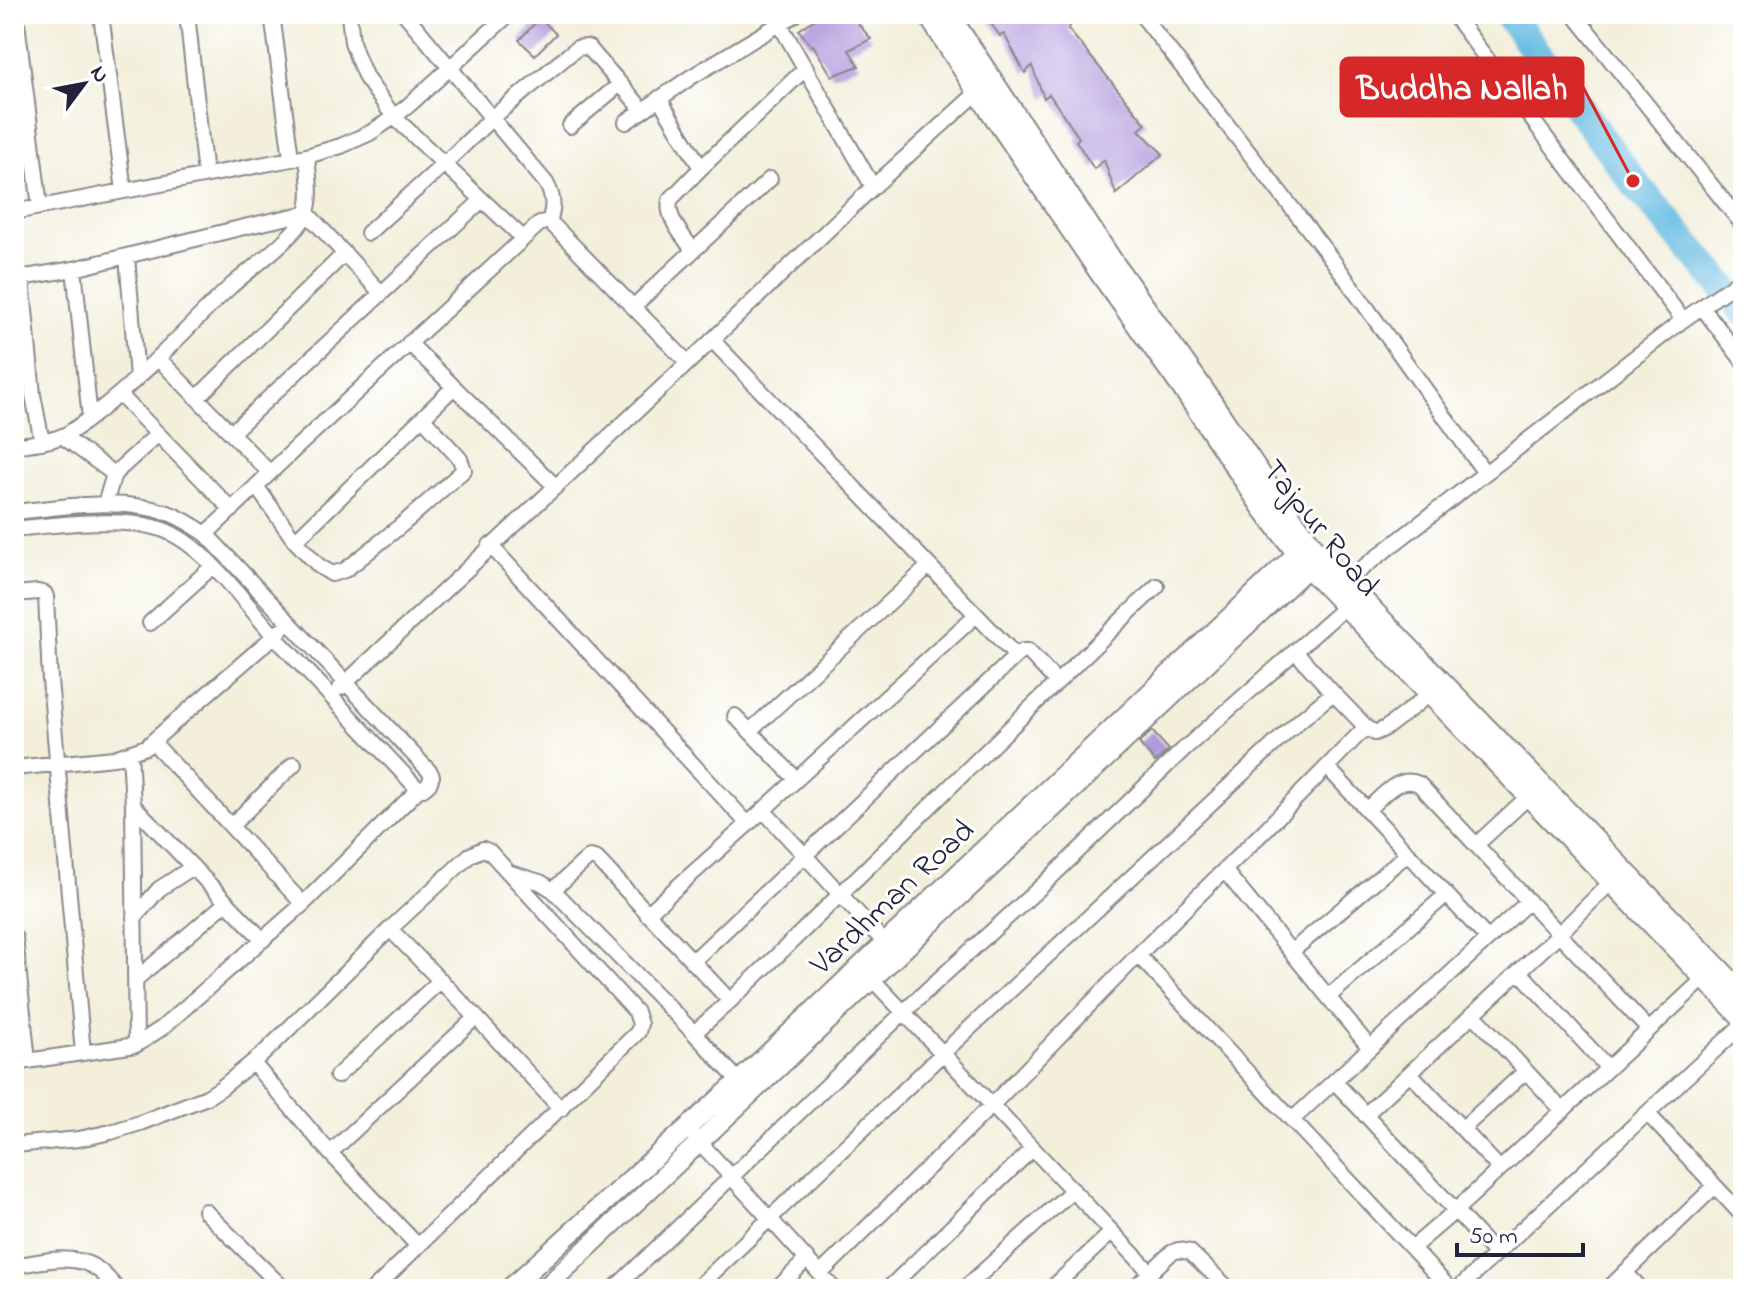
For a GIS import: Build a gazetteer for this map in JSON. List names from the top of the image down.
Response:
{
  "streets": {
    "main road": ["Tajpur Road"],
    "street": ["Vardhman Road"]
  },
  "crossings": [
    ["Tajpur Road", "Vardhman Road"]
  ],
  "places": ["Buddha Nallah"],
  "scale_bar": "50 m",
  "north": "top right"
}
